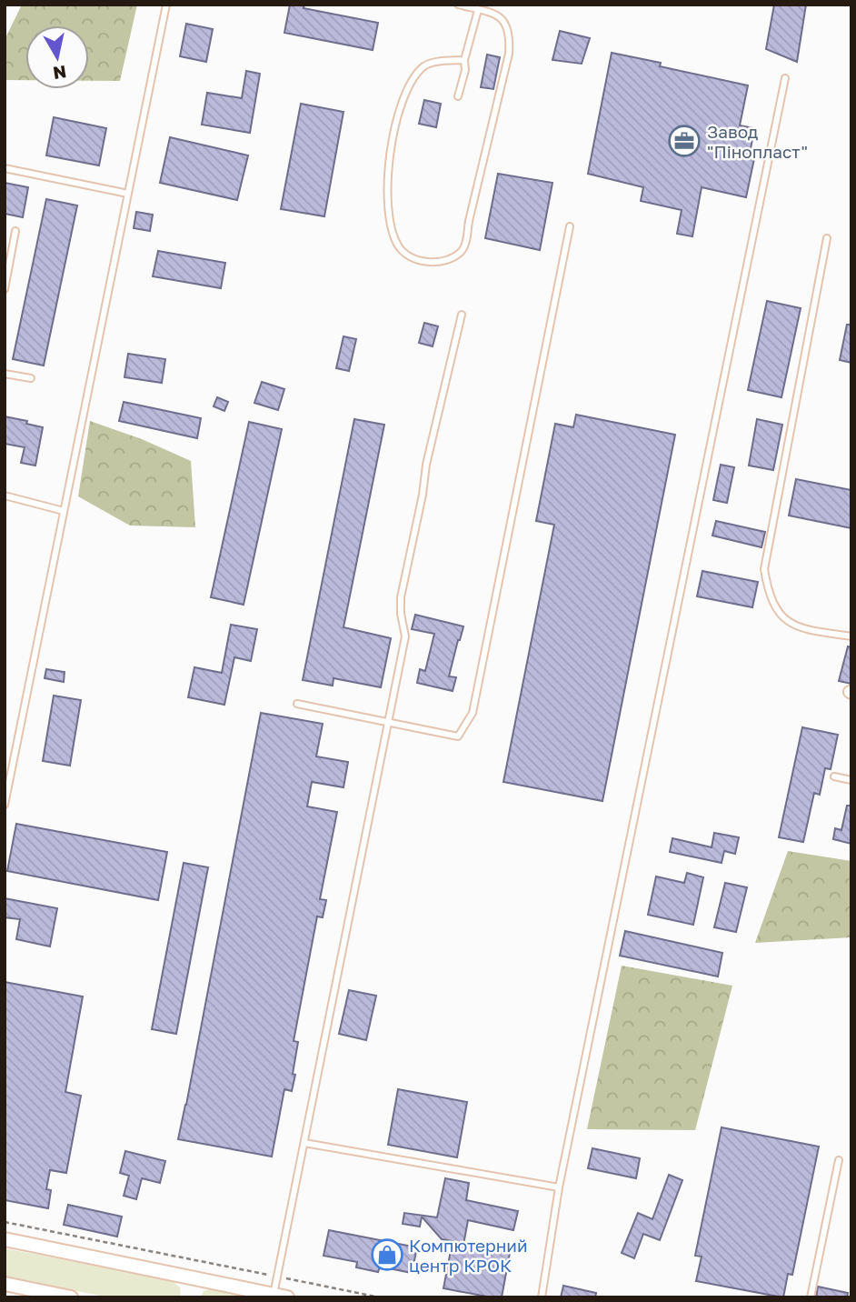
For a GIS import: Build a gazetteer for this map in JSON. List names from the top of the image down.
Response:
{
  "places": {
    "office": ["Завод \"Пінопласт\""],
    "shop": ["Компютерний центр КРОК"]
  },
  "north": "bottom"
}
